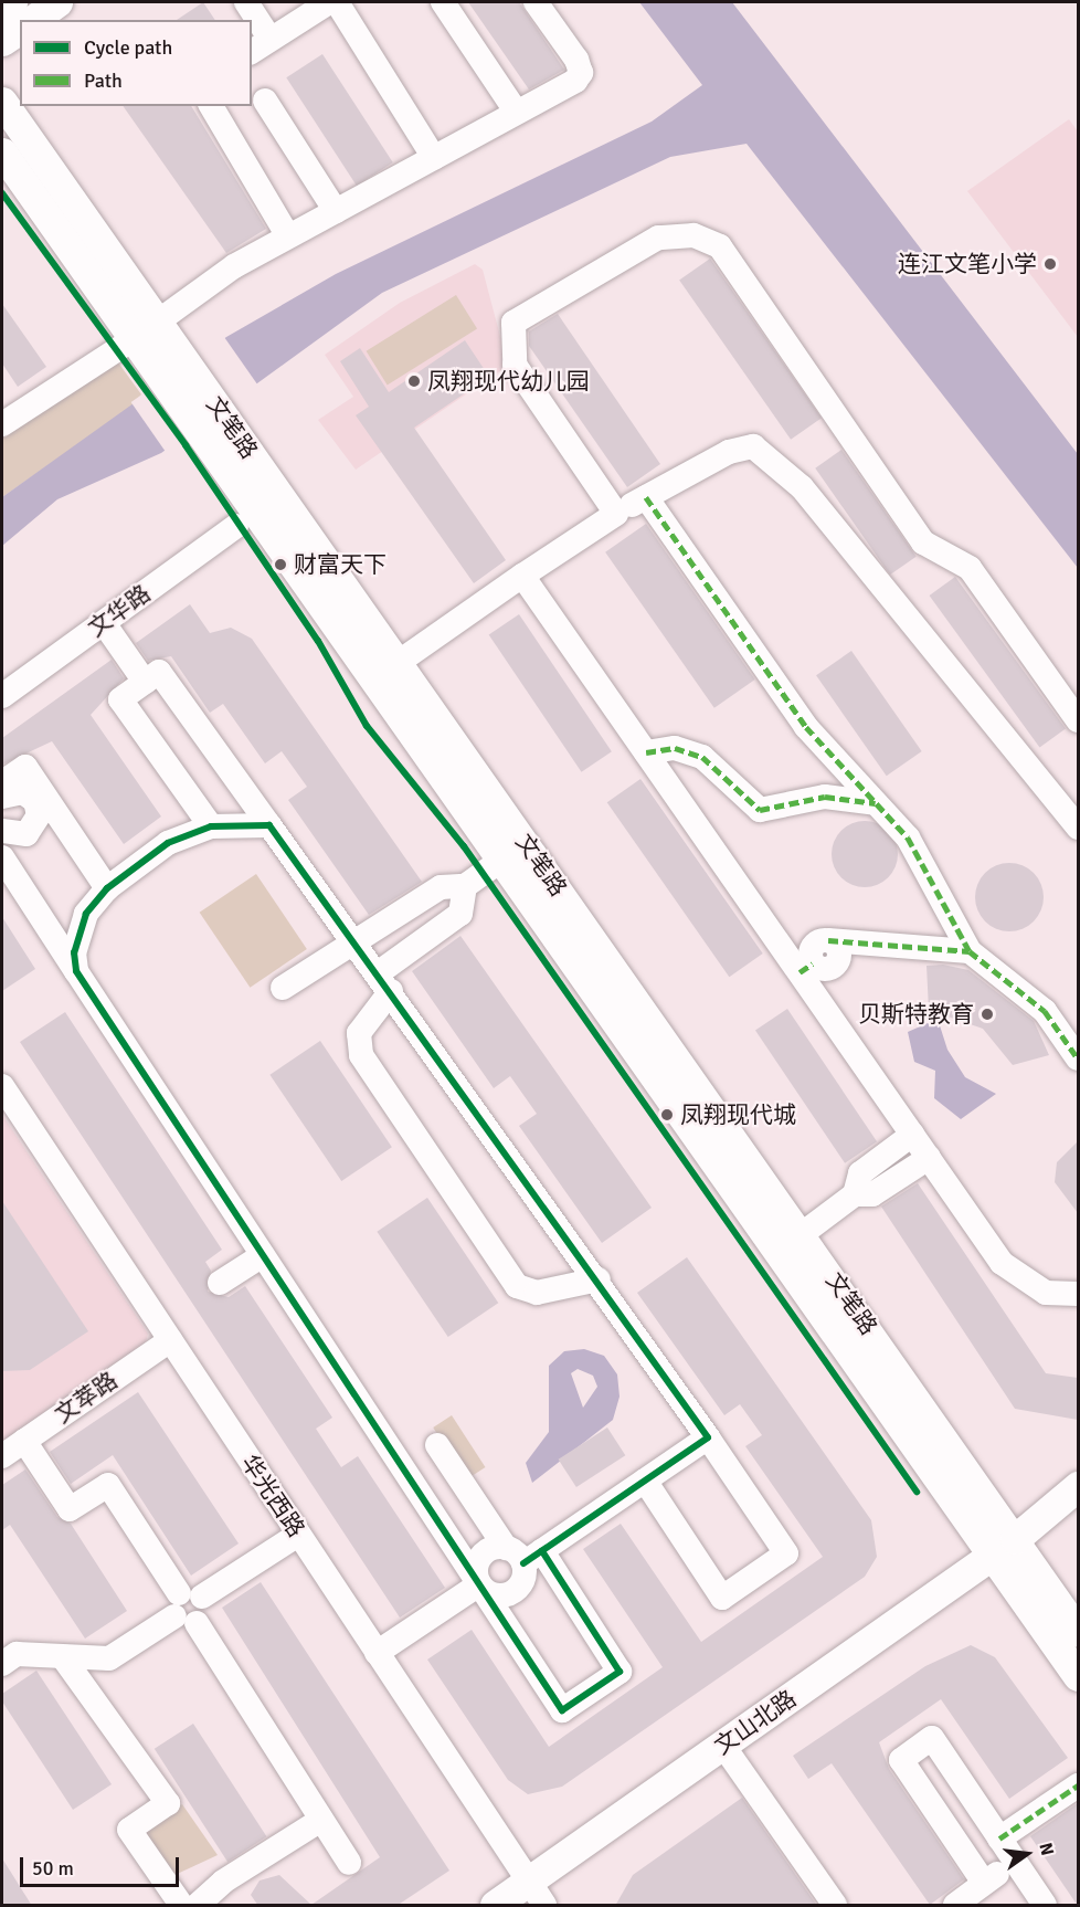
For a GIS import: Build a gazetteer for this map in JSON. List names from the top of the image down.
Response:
{
  "streets": {
    "main road": ["文笔路", "文山北路"],
    "street": ["文华路", "文萃路", "华光西路"]
  },
  "crossings": [
    ["文笔路", "文山北路"],
    ["文萃路", "华光西路"],
    ["华光西路", "文山北路"]
  ],
  "places": [
    "连江文笔小学",
    "凤翔现代幼儿园",
    "财富天下",
    "贝斯特教育",
    "凤翔现代城"
  ],
  "legend": ["Cycle path", "Path"],
  "scale_bar": "50 m",
  "north": "right"
}
